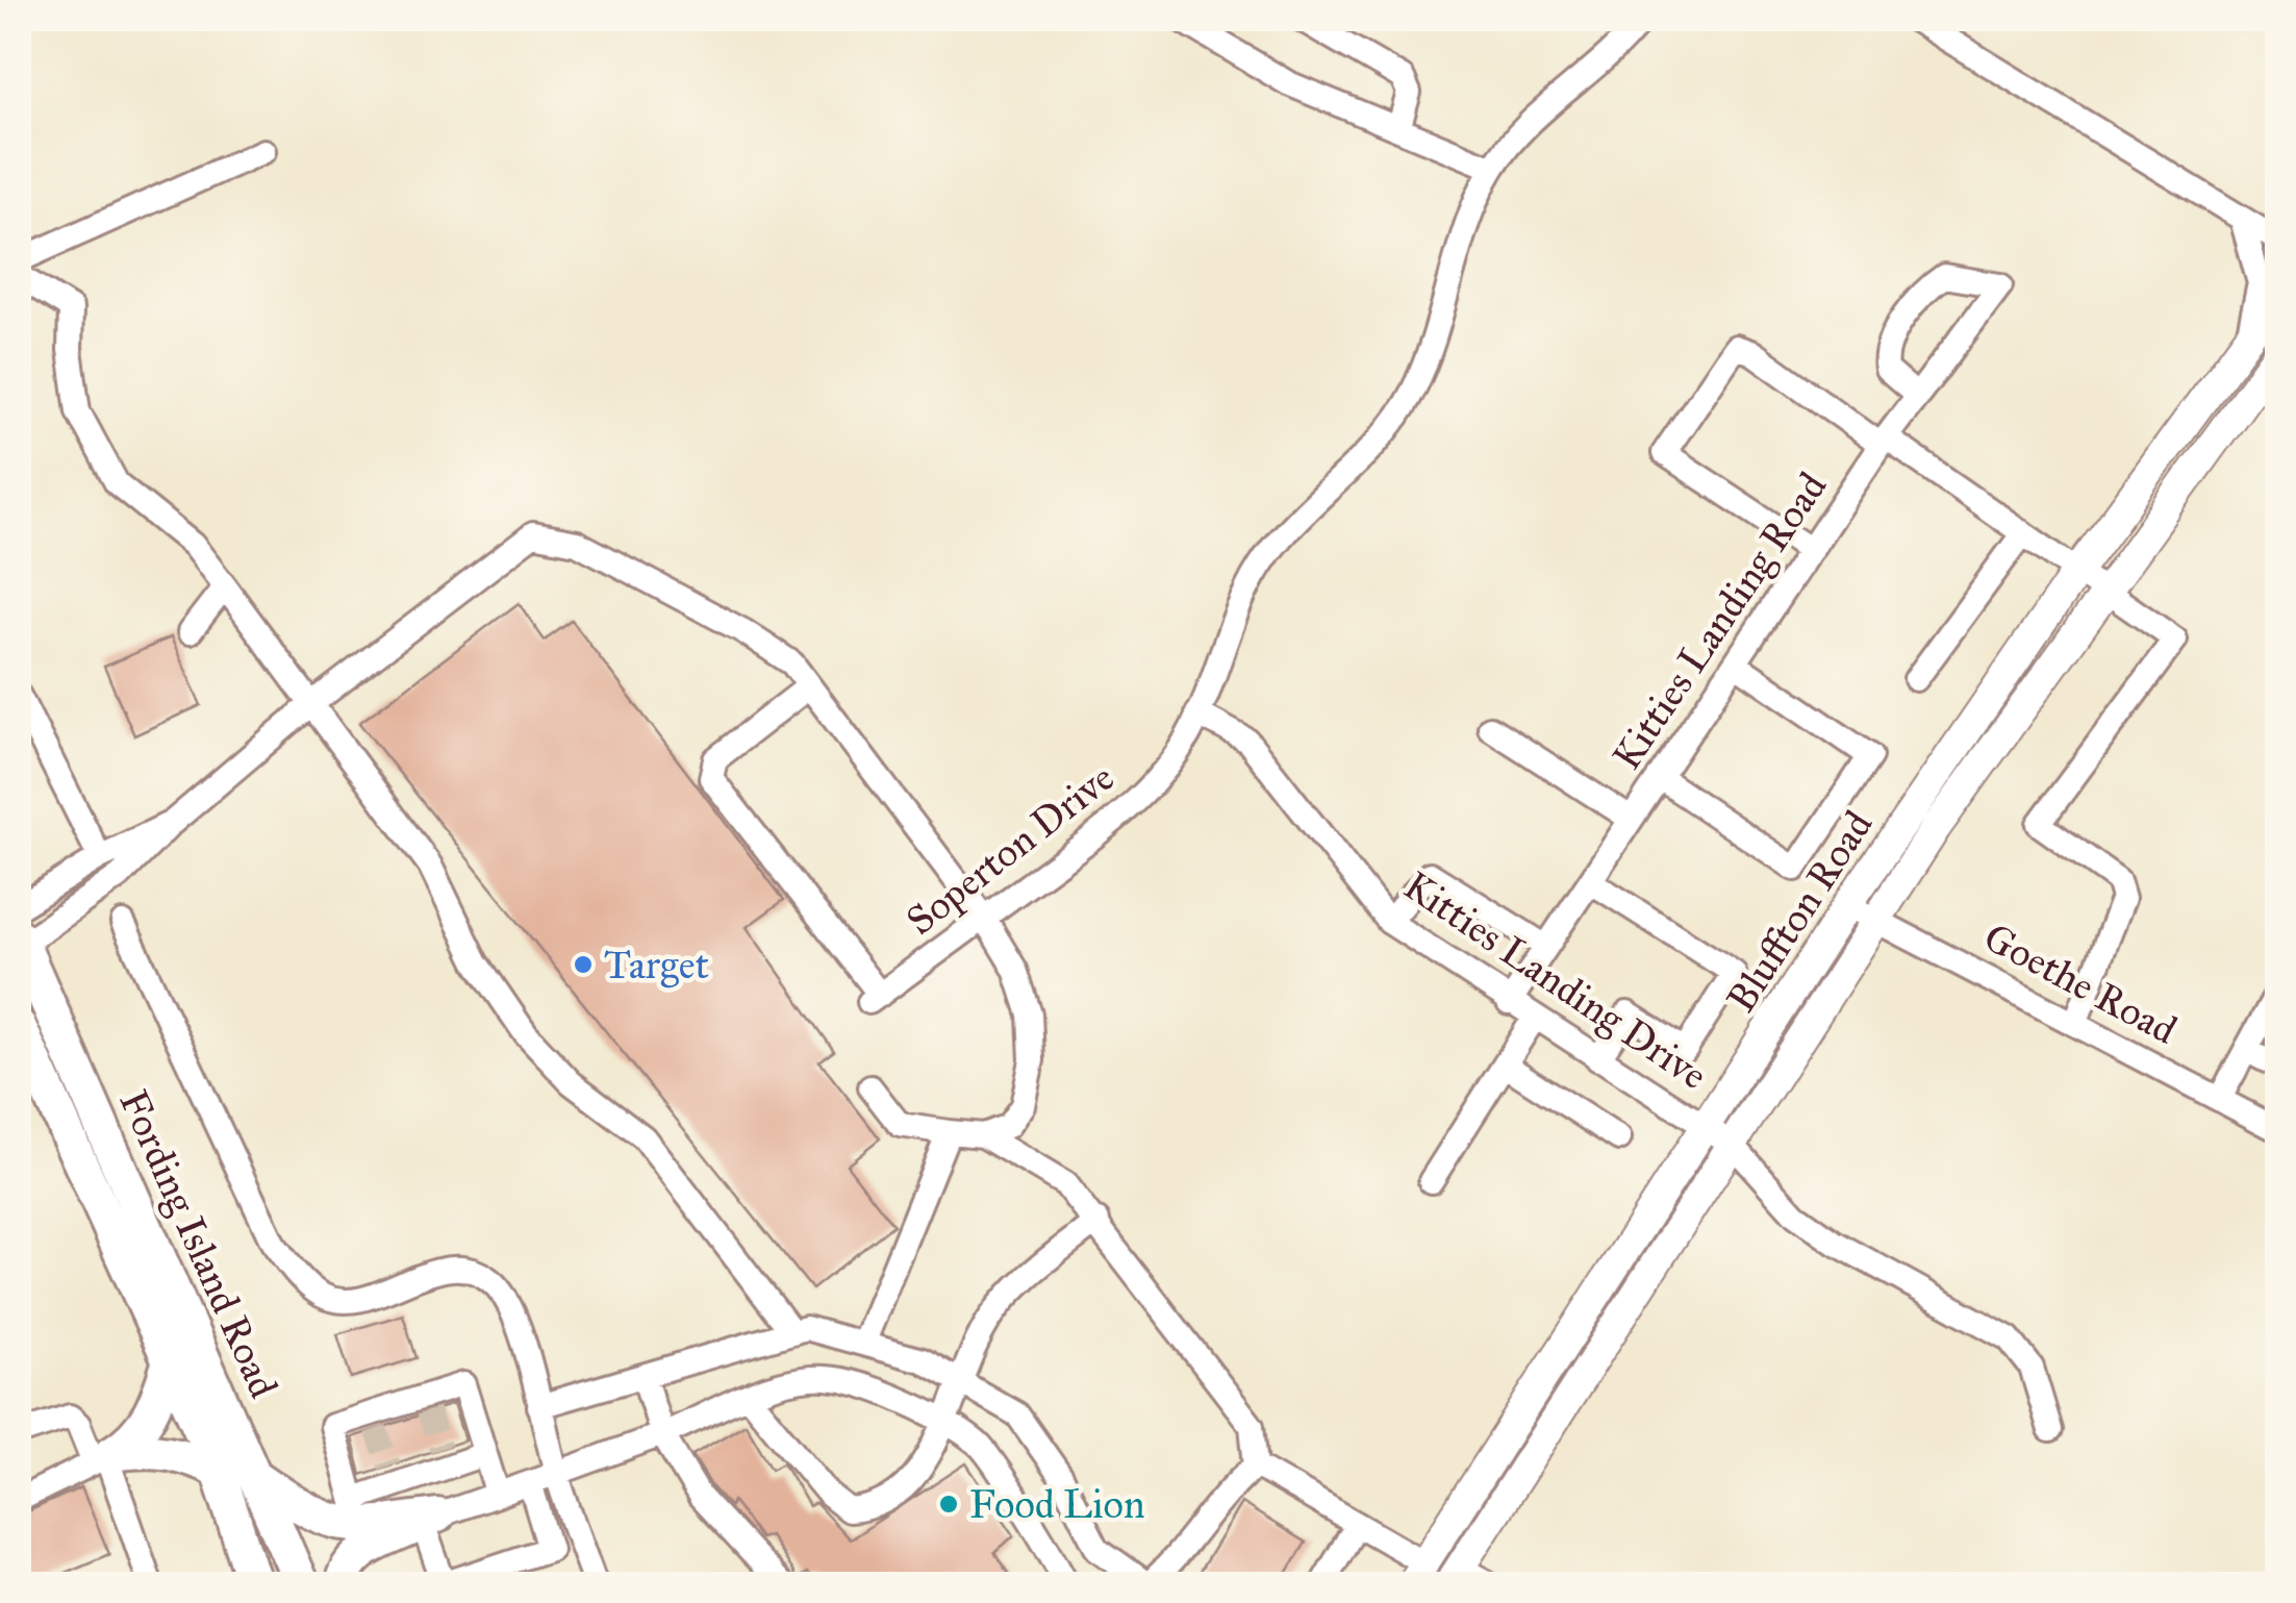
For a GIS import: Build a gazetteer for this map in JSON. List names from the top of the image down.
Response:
{
  "streets": {
    "highway": ["Fording Island Road"],
    "main road": ["Bluffton Road"],
    "street": [
      "Kitties Landing Road",
      "Soperton Drive",
      "Kitties Landing Drive",
      "Goethe Road"
    ]
  },
  "crossings": [
    ["Kitties Landing Road", "Kitties Landing Drive"],
    ["Soperton Drive", "Kitties Landing Drive"],
    ["Bluffton Road", "Kitties Landing Drive"],
    ["Bluffton Road", "Goethe Road"]
  ],
  "places": ["Target", "Food Lion"]
}
